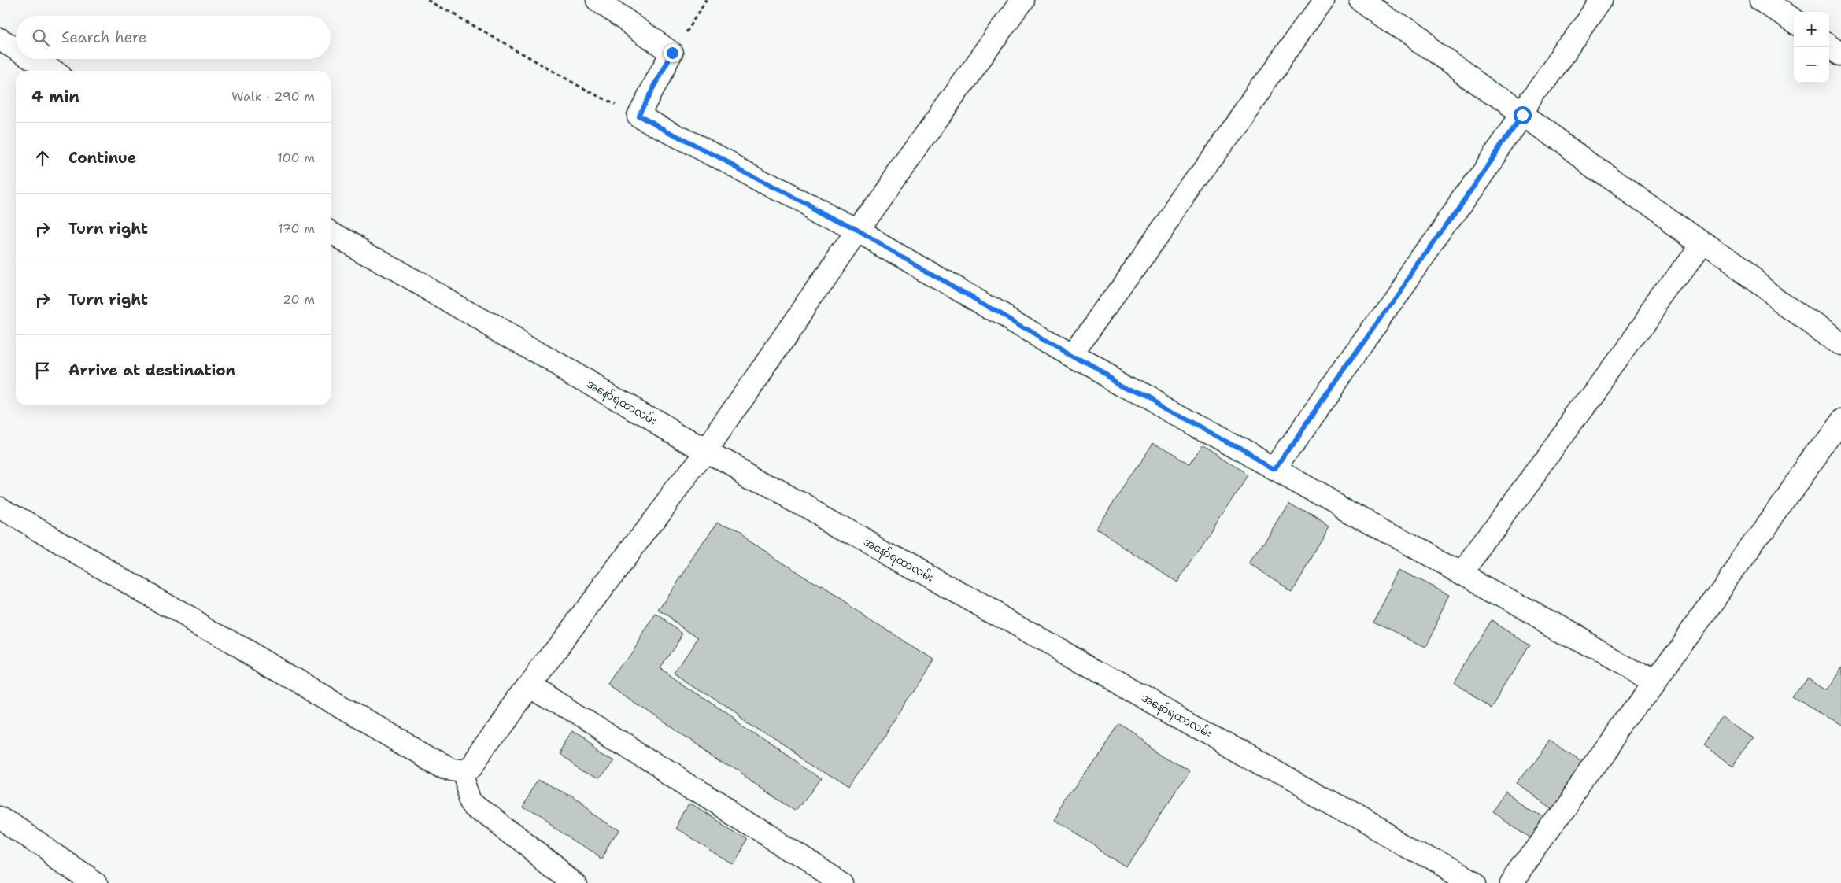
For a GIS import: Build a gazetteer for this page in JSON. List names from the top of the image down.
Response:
{
  "streets": {
    "street": ["အနော်ရထာလမ်း"]
  },
  "page": {
    "map_buttons": ["+", "−"],
    "search": "Search here",
    "heading": ["4 min", "Walk · 290 m"],
    "list": [
      ["Continue", "100 m"],
      ["Turn right", "170 m"],
      ["Turn right", "20 m"],
      "Arrive at destination"
    ]
  }
}
